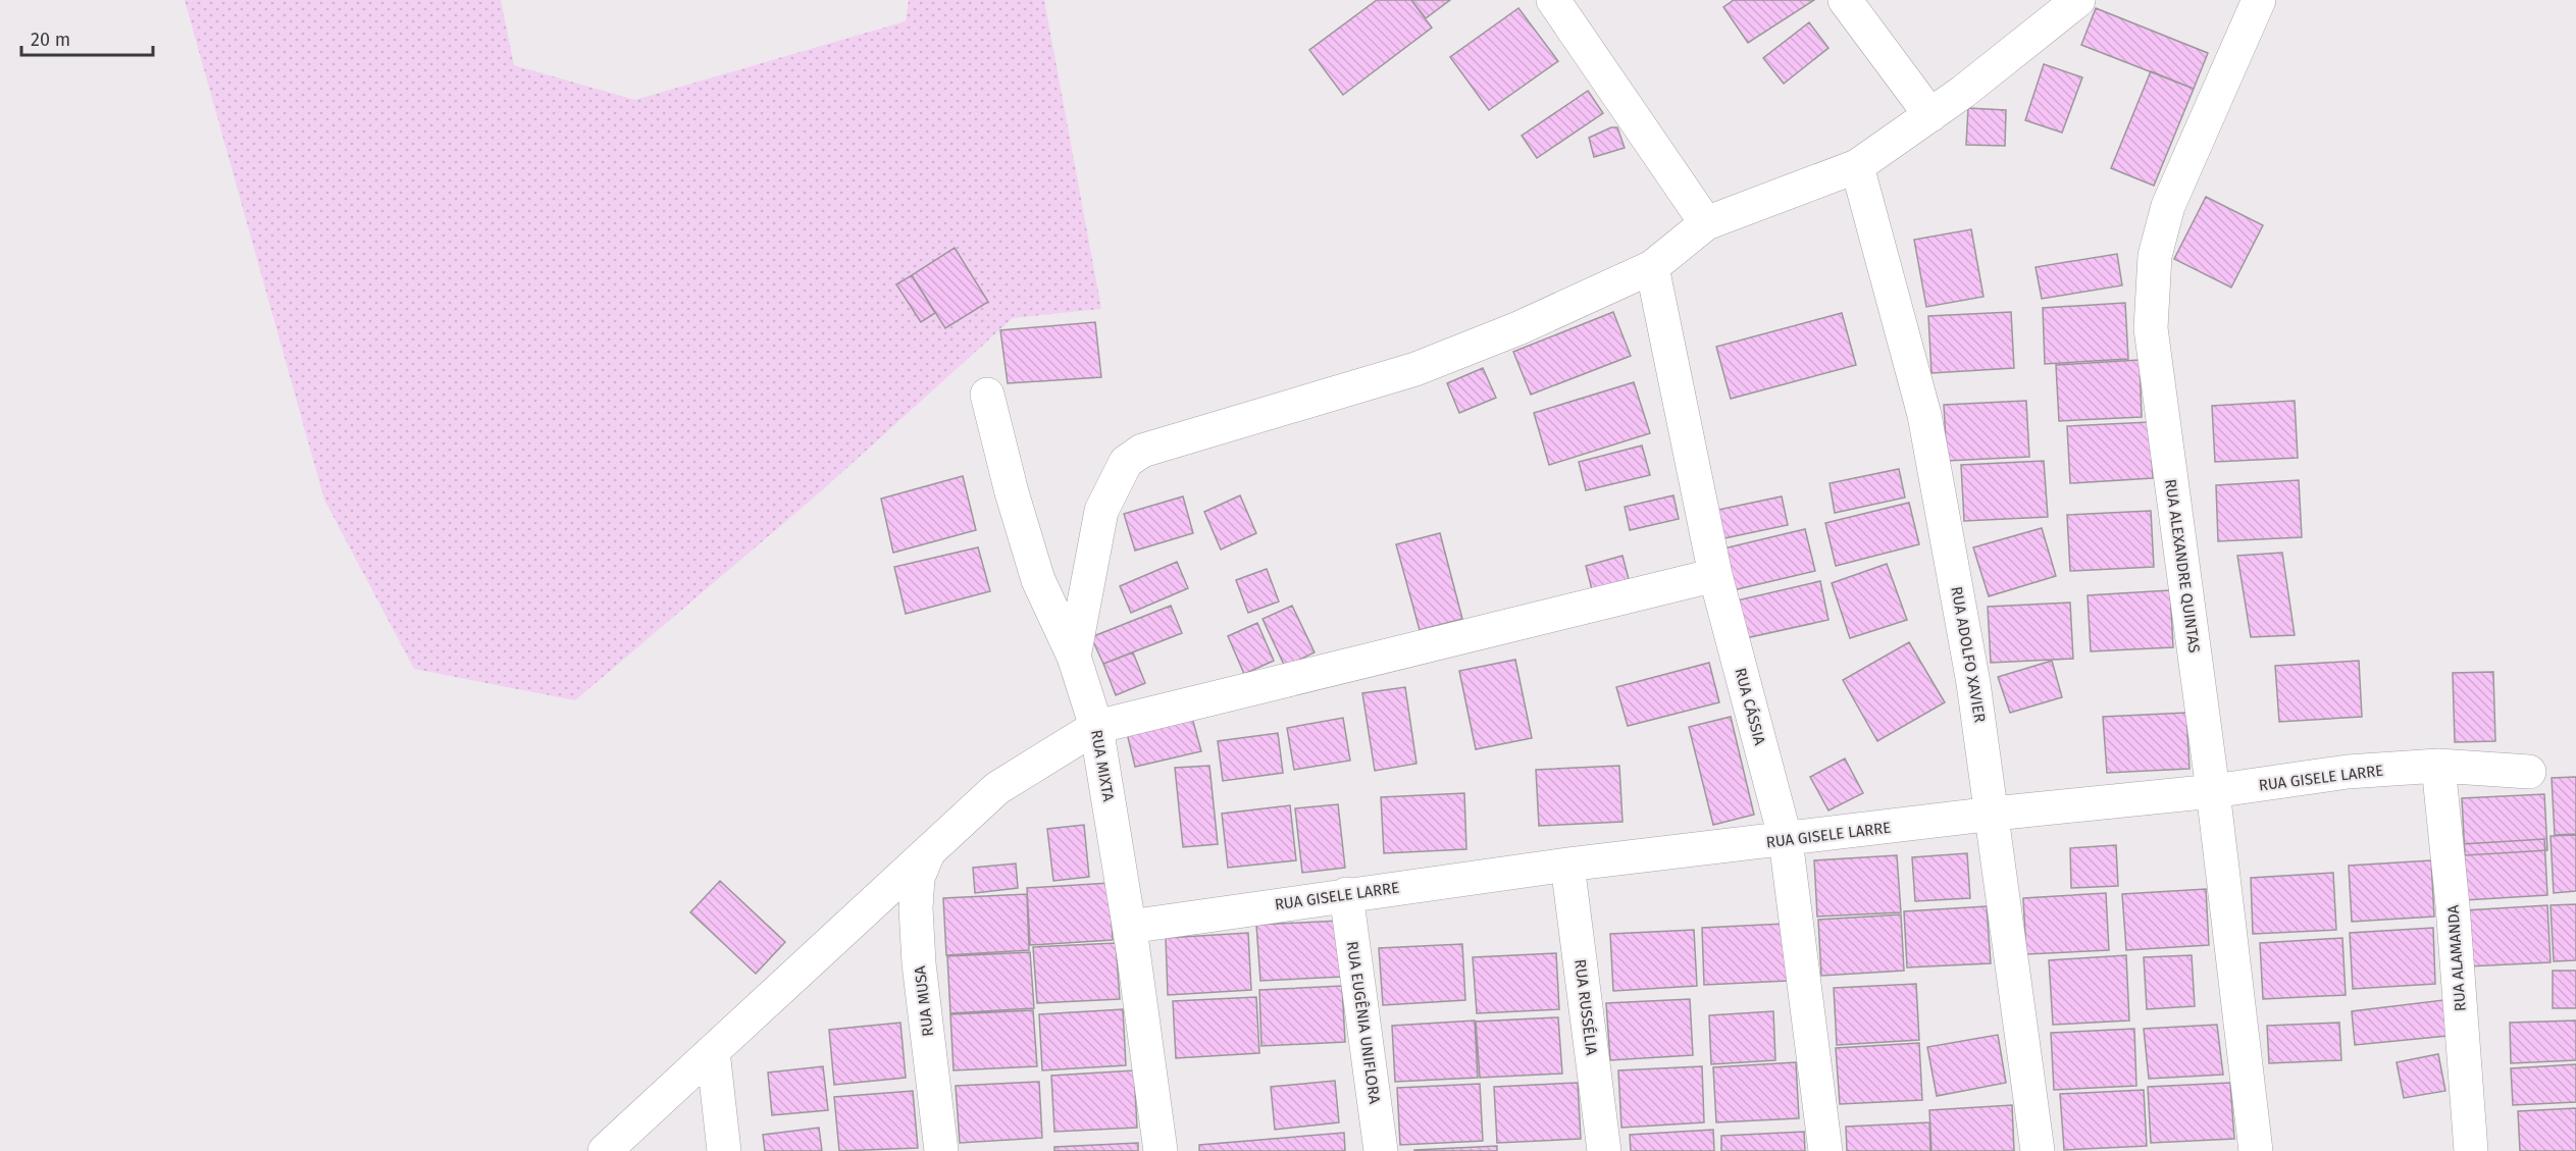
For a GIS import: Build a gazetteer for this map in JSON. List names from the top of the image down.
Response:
{
  "streets": {
    "street": [
      "RUA ALEXANDRE QUINTAS",
      "RUA ADOLFO XAVIER",
      "RUA CÁSSIA",
      "RUA MIXTA",
      "RUA GISELE LARRE",
      "RUA ALAMANDA",
      "RUA MUSA",
      "RUA RUSSÉLIA",
      "RUA EUGÊNIA UNIFLORA"
    ]
  },
  "crossings": [
    ["RUA ALEXANDRE QUINTAS", "RUA GISELE LARRE"],
    ["RUA ADOLFO XAVIER", "RUA GISELE LARRE"],
    ["RUA CÁSSIA", "RUA GISELE LARRE"],
    ["RUA MIXTA", "RUA GISELE LARRE"],
    ["RUA GISELE LARRE", "RUA ALAMANDA"],
    ["RUA GISELE LARRE", "RUA RUSSÉLIA"],
    ["RUA GISELE LARRE", "RUA EUGÊNIA UNIFLORA"]
  ],
  "scale_bar": "20 m"
}
